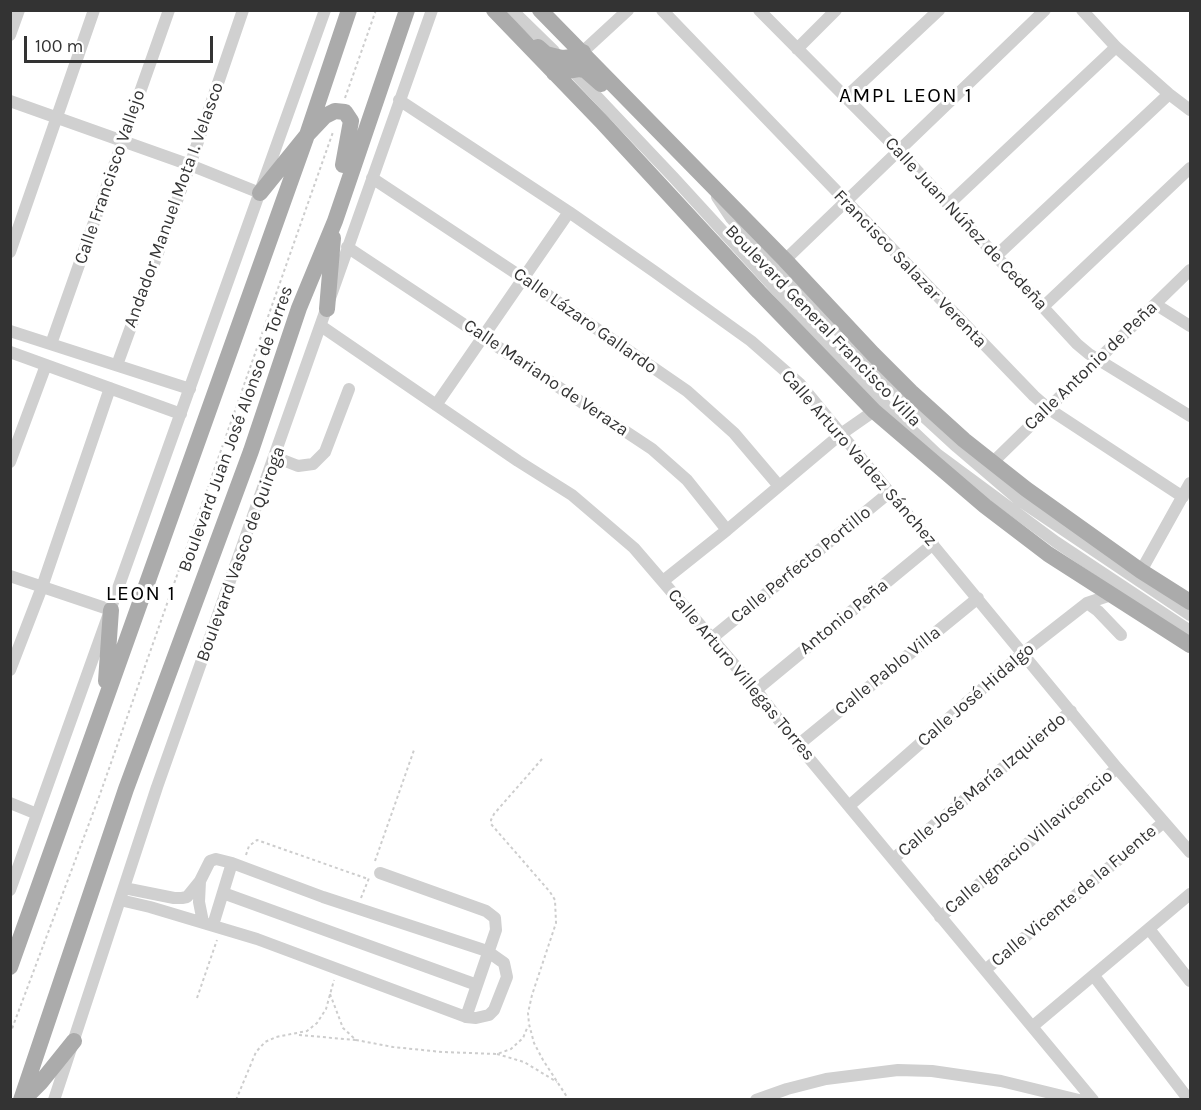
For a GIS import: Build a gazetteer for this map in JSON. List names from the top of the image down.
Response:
{
  "streets": {
    "main road": ["Boulevard General Francisco Villa", "Boulevard Juan José Alonso de Torres"],
    "street": [
      "Calle Francisco Vallejo",
      "Andador Manuel Mota I. Velasco",
      "Calle Juan Núñez de Cedeña",
      "Francisco Salazar Verenta",
      "Calle Lázaro Gallardo",
      "Calle Antonio de Peña",
      "Calle Mariano de Veraza",
      "Calle Arturo Valdez Sánchez",
      "Boulevard Vasco de Quiroga",
      "Calle Perfecto Portillo",
      "Antonio Peña",
      "Calle Pablo Villa",
      "Calle Arturo Villegas Torres",
      "Calle José Hidalgo",
      "Calle José María Izquierdo",
      "Calle Ignacio Villavicencio",
      "Calle Vicente de la Fuente"
    ]
  },
  "crossings": [
    ["Calle Juan Núñez de Cedeña", "Calle Antonio de Peña"],
    ["Francisco Salazar Verenta", "Calle Antonio de Peña"],
    ["Calle Lázaro Gallardo", "Boulevard Vasco de Quiroga"],
    ["Boulevard General Francisco Villa", "Calle Antonio de Peña"],
    ["Boulevard General Francisco Villa", "Calle José Hidalgo"],
    ["Calle Mariano de Veraza", "Boulevard Vasco de Quiroga"],
    ["Calle Arturo Valdez Sánchez", "Boulevard Vasco de Quiroga"],
    ["Calle Arturo Valdez Sánchez", "Calle Perfecto Portillo"],
    ["Calle Arturo Valdez Sánchez", "Antonio Peña"],
    ["Calle Arturo Valdez Sánchez", "Calle Pablo Villa"],
    ["Calle Arturo Valdez Sánchez", "Calle José Hidalgo"],
    ["Calle Arturo Valdez Sánchez", "Calle José María Izquierdo"],
    ["Calle Arturo Valdez Sánchez", "Calle Ignacio Villavicencio"],
    ["Calle Arturo Valdez Sánchez", "Calle Vicente de la Fuente"],
    ["Boulevard Vasco de Quiroga", "Calle Arturo Villegas Torres"],
    ["Calle Perfecto Portillo", "Calle Arturo Villegas Torres"],
    ["Antonio Peña", "Calle Arturo Villegas Torres"],
    ["Calle Pablo Villa", "Calle Arturo Villegas Torres"],
    ["Calle Arturo Villegas Torres", "Calle José Hidalgo"],
    ["Calle Arturo Villegas Torres", "Calle José María Izquierdo"],
    ["Calle Arturo Villegas Torres", "Calle Ignacio Villavicencio"],
    ["Calle Arturo Villegas Torres", "Calle Vicente de la Fuente"]
  ],
  "districts": ["AMPL LEON 1", "LEON 1"],
  "scale_bar": "100 m"
}
